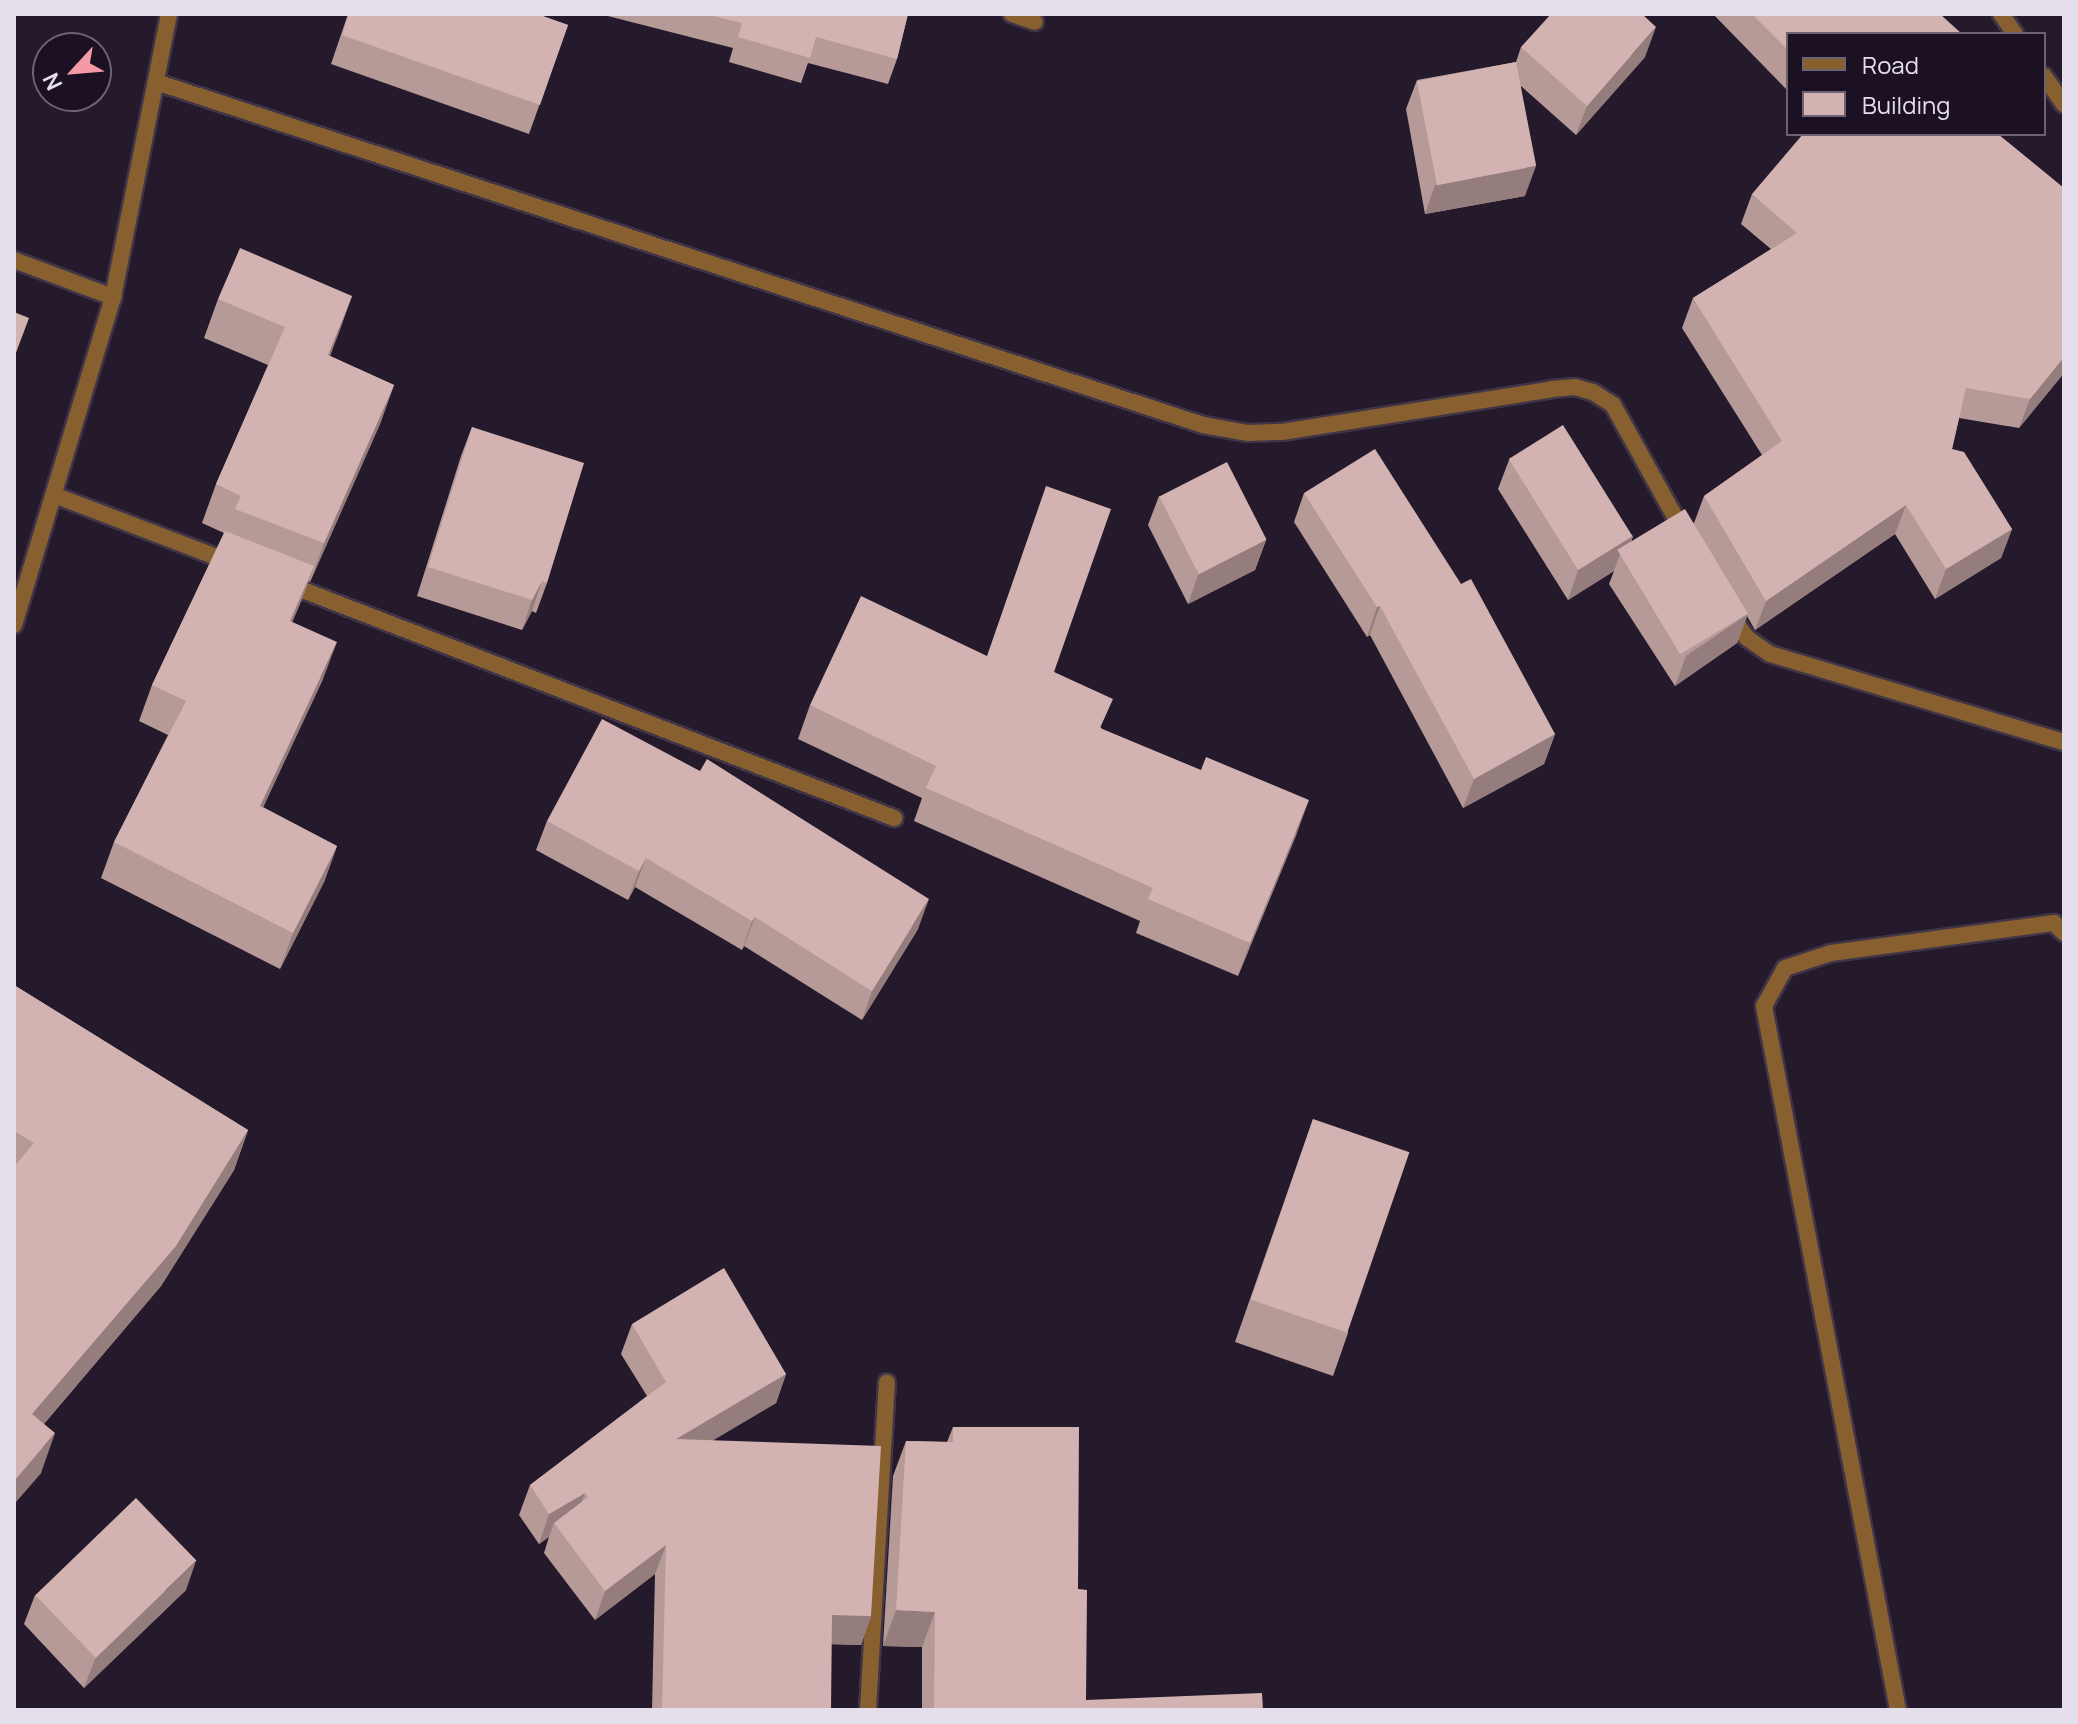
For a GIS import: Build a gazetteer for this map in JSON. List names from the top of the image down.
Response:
{
  "legend": ["Road", "Building"],
  "north": "bottom left"
}
